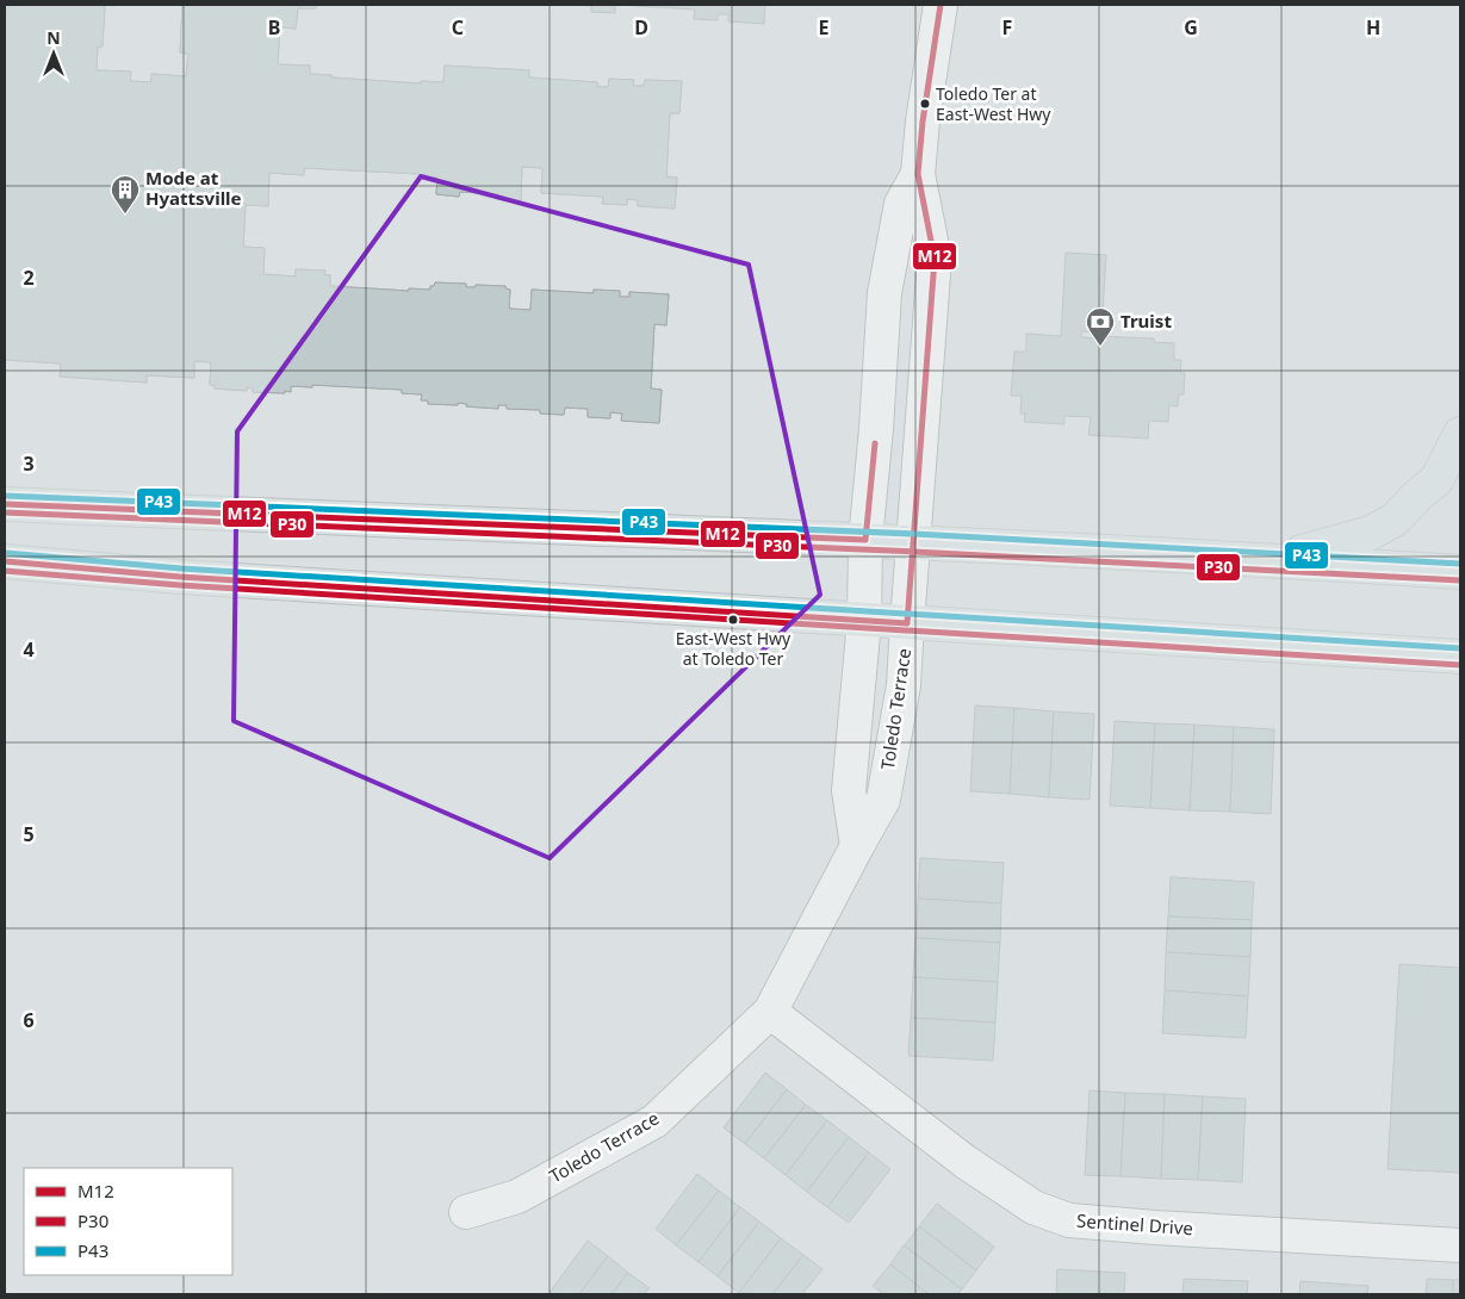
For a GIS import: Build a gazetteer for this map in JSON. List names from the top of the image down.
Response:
{
  "streets": {
    "street": ["Toledo Terrace", "Sentinel Drive"]
  },
  "crossings": [
    ["Toledo Terrace", "Sentinel Drive"]
  ],
  "places": {
    "other": ["Toledo Ter at East-West Hwy", "East-West Hwy at Toledo Ter"],
    "building": ["Mode at Hyattsville"],
    "bank": ["Truist"]
  },
  "lines": ["transit line M12", "transit line P43", "transit line P30"],
  "legend": ["M12", "P30", "P43"],
  "north": "top",
  "grid": {
    "columns": [
      "B",
      "C",
      "D",
      "E",
      "F",
      "G",
      "H"
    ],
    "rows": [
      "2",
      "3",
      "4",
      "5",
      "6"
    ]
  }
}
